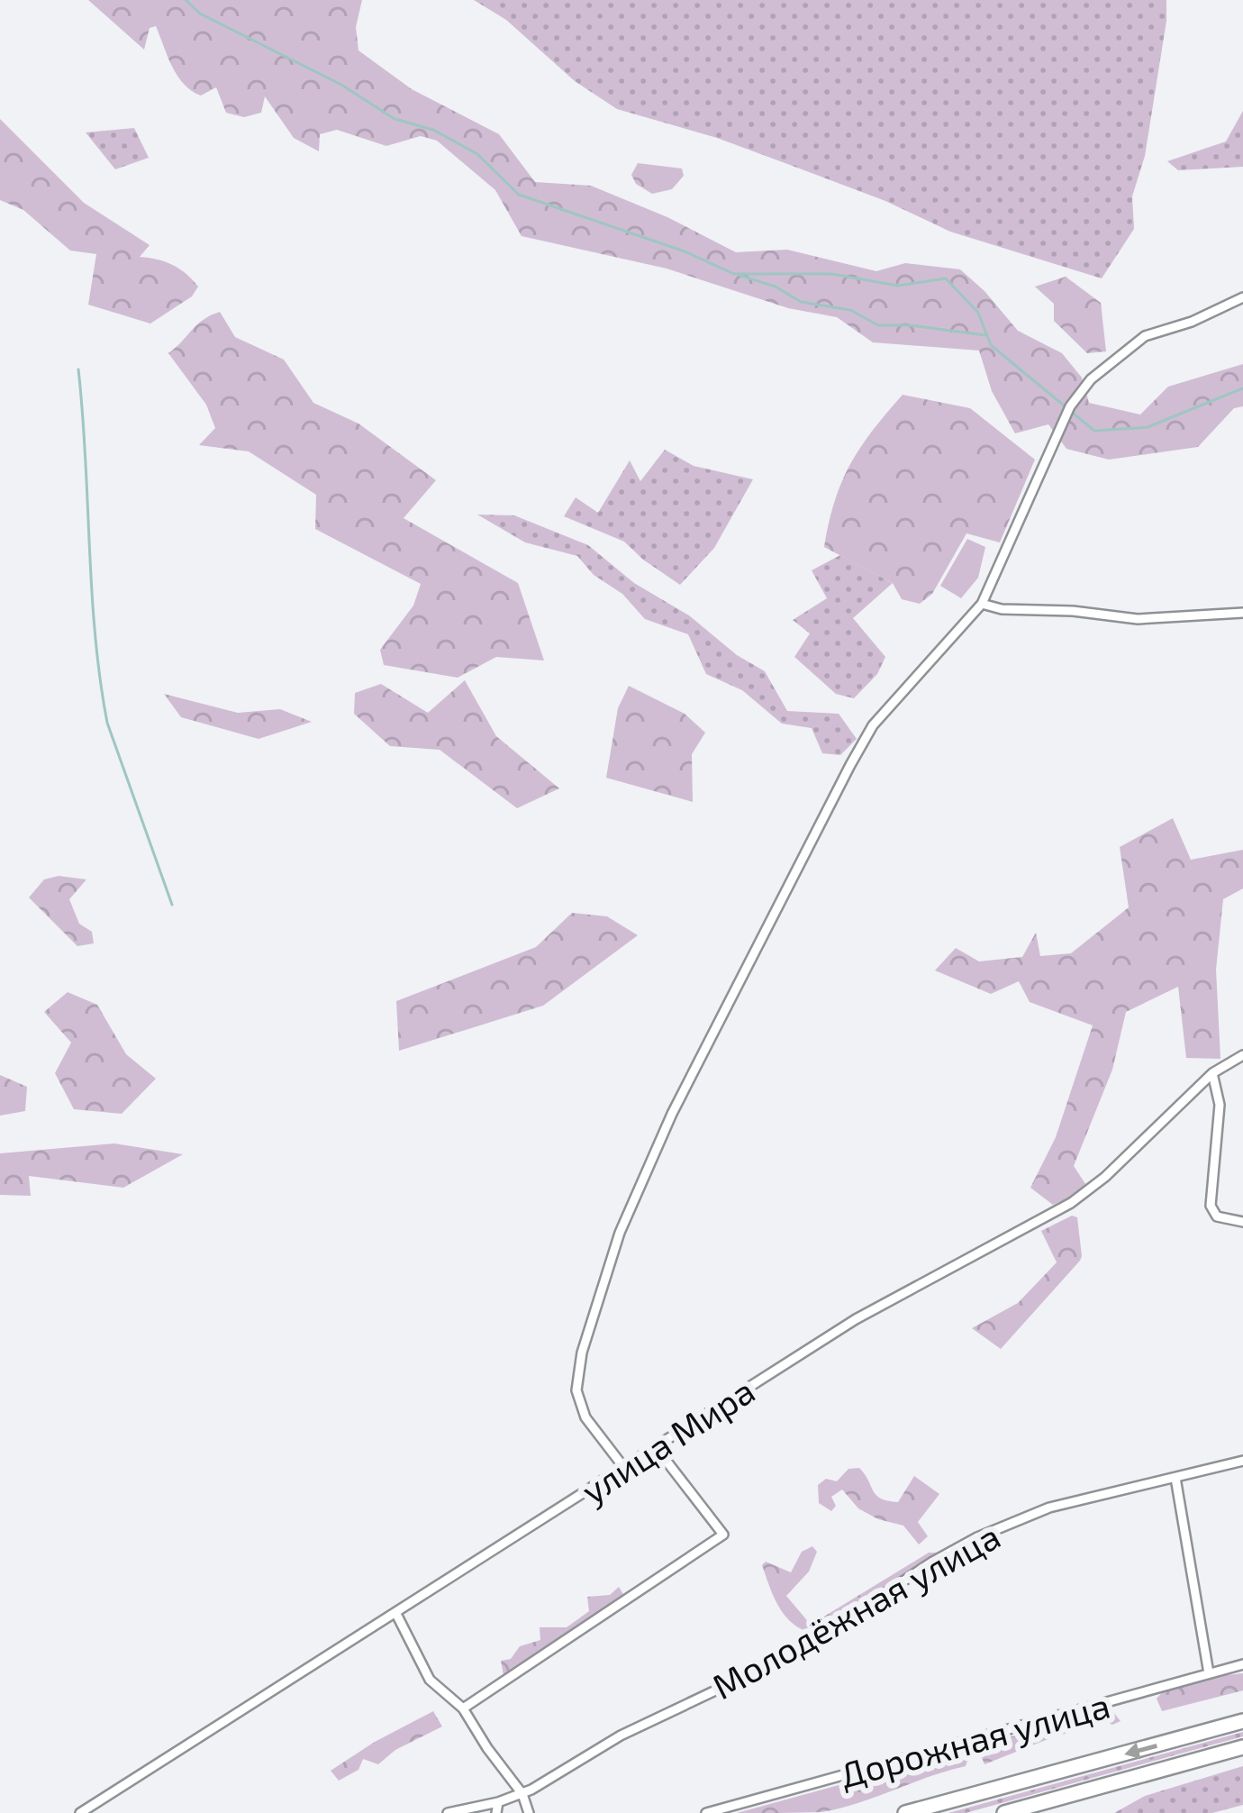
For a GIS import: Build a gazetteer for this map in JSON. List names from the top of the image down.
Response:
{
  "streets": {
    "street": ["улица Мира", "Молодёжная улица", "Дорожная улица"]
  }
}
